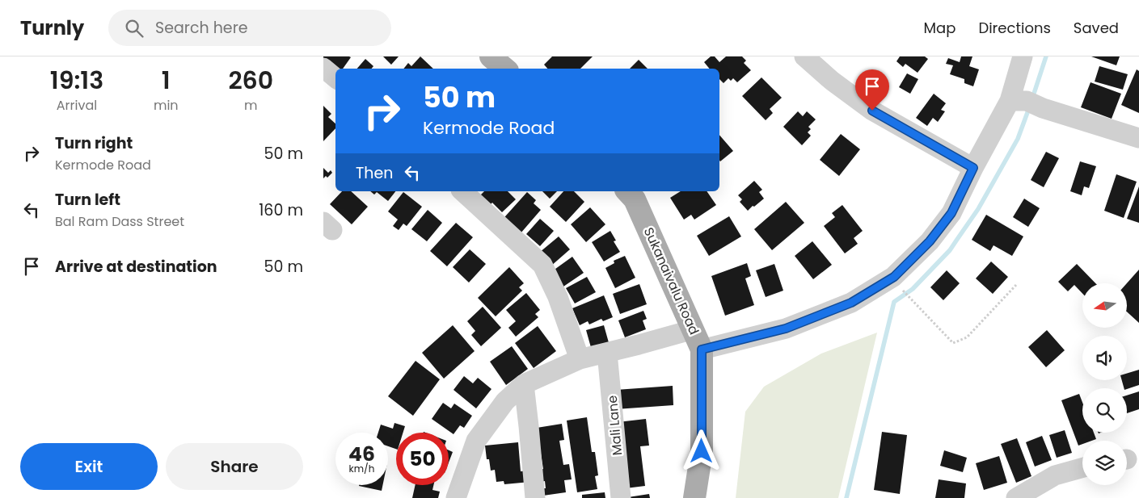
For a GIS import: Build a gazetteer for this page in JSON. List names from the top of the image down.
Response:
{
  "streets": {
    "main road": ["Sukanaivalu Road"],
    "street": ["Mali Lane"]
  },
  "north": "left",
  "page": {
    "header": "Turnly",
    "search": "Search here",
    "nav": ["Map", "Directions", "Saved"],
    "eta": [
      "19:13",
      "Arrival",
      "1",
      "min",
      "260",
      "m"
    ],
    "turn": ["50 m", "Kermode Road"],
    "list": [
      {
        "name": "Turn right",
        "note": "Kermode Road",
        "value": "50 m"
      },
      {
        "name": "Turn left",
        "note": "Bal Ram Dass Street",
        "value": "160 m"
      },
      {
        "name": "Arrive at destination",
        "value": "50 m"
      }
    ],
    "then": "Then",
    "speed": "46 km/h",
    "limit": "50",
    "buttons": ["Exit", "Share"]
  }
}
